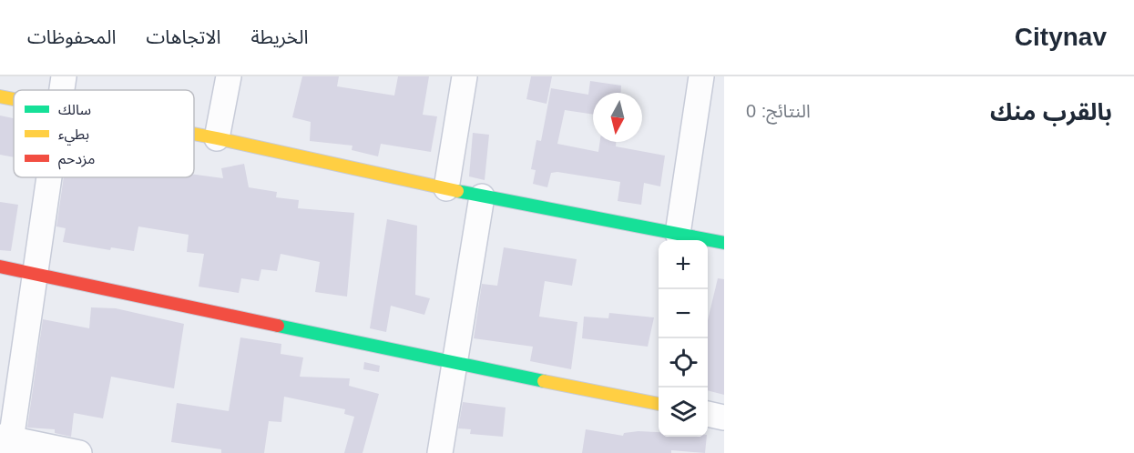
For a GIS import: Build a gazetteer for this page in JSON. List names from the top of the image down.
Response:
{
  "legend": ["سالك", "بطيء", "مزدحم"],
  "north": "bottom",
  "page": {
    "header": "Citynav",
    "nav": ["الخريطة", "الاتجاهات", "المحفوظات"],
    "heading": ["بالقرب منك", "النتائج: 0"],
    "map_buttons": ["+", "−"]
  }
}
